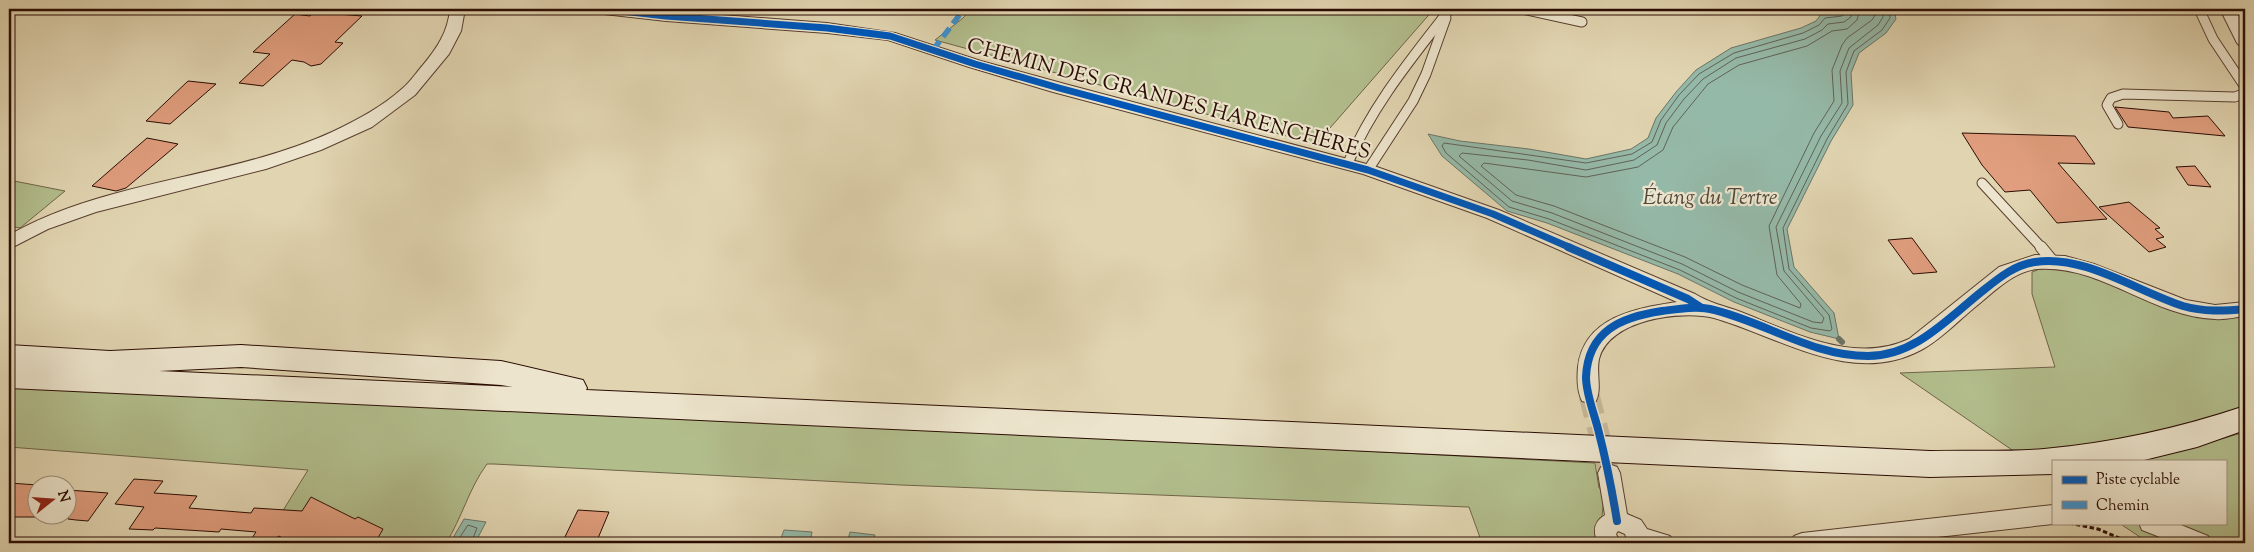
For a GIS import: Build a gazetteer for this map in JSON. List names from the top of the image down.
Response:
{
  "streets": {
    "street": ["CHEMIN DES GRANDES HARENCHÈRES"]
  },
  "water": ["Étang du Tertre"],
  "legend": ["Piste cyclable", "Chemin"],
  "north": "right"
}
